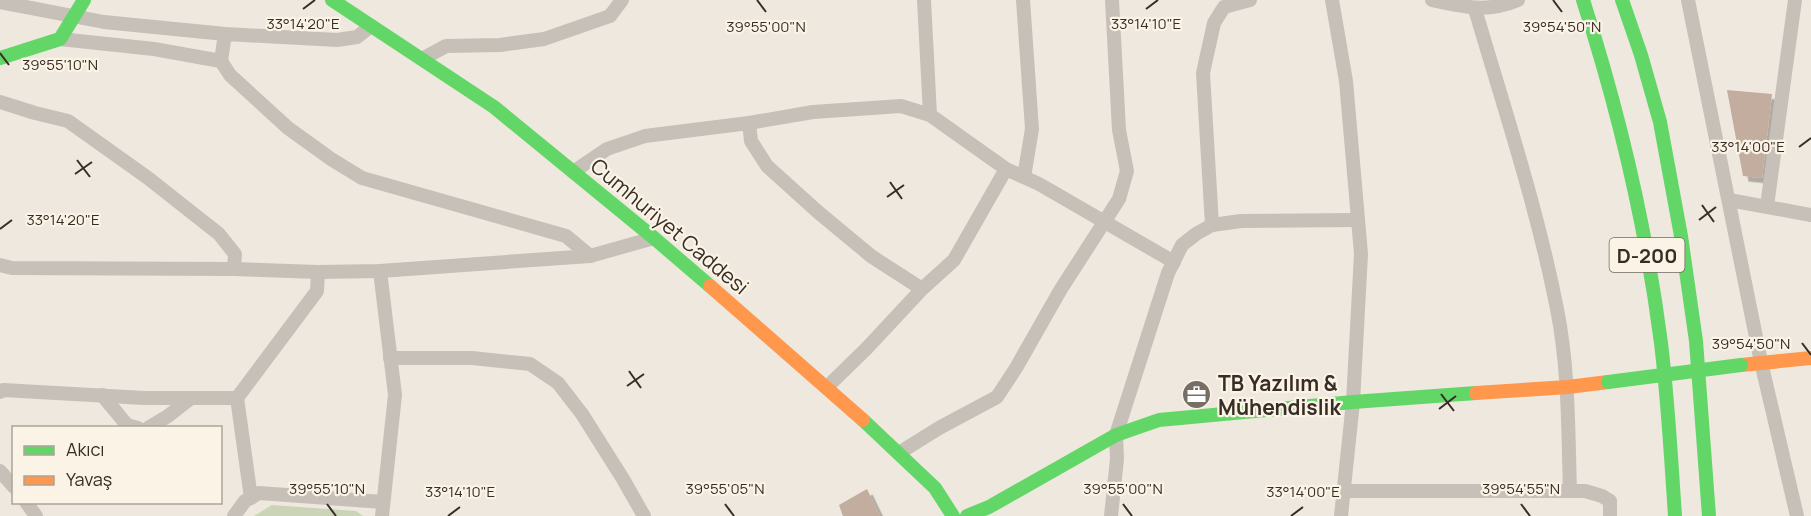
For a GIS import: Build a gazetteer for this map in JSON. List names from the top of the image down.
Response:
{
  "streets": {
    "main road": ["Cumhuriyet Caddesi", "D-200"]
  },
  "places": {
    "office": ["TB Yazılım & Mühendislik"]
  },
  "legend": ["Akıcı", "Yavaş"],
  "coordinates": [
    "33°14'20\"E",
    "33°14'10\"E",
    "39°55'00\"N",
    "39°54'50\"N",
    "39°55'10\"N",
    "33°14'00\"E",
    "39°55'05\"N",
    "39°54'55\"N"
  ]
}
